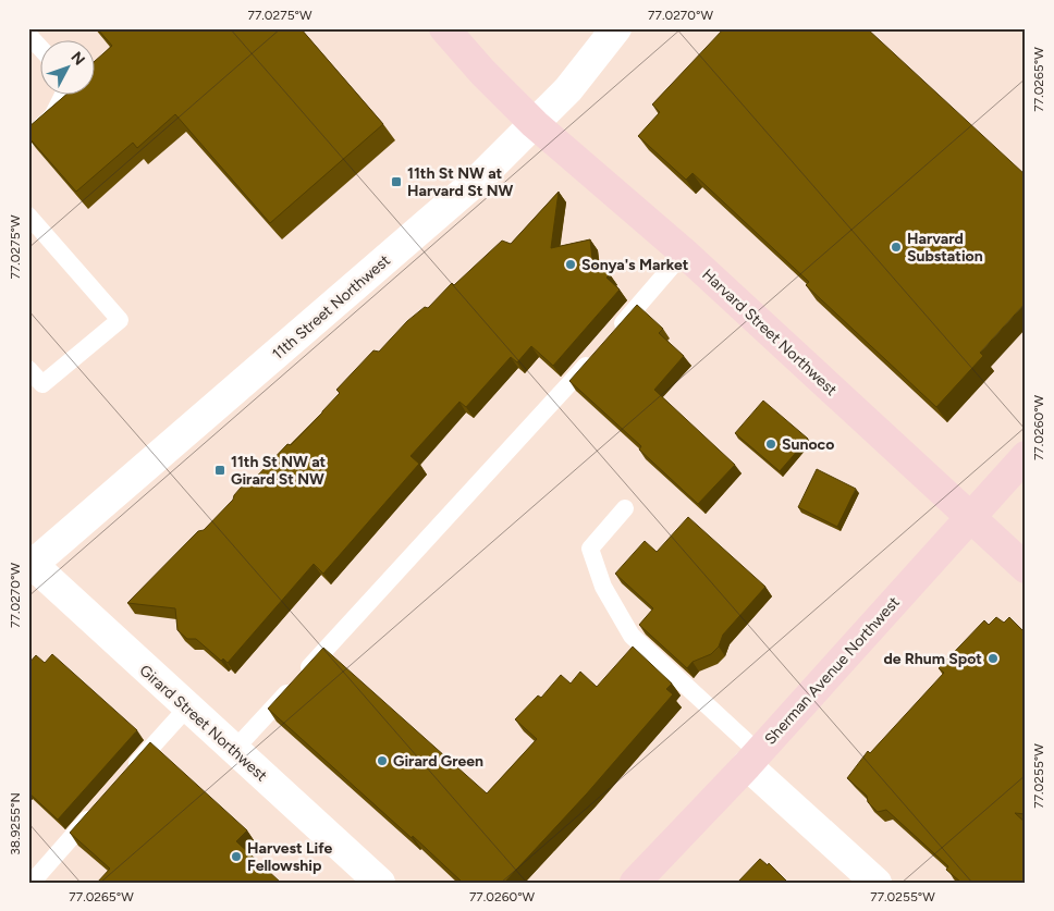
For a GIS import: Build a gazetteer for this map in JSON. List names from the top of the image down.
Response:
{
  "streets": {
    "main road": ["Harvard Street Northwest", "Sherman Avenue Northwest"],
    "street": ["11th Street Northwest", "Girard Street Northwest"]
  },
  "crossings": [
    ["11th Street Northwest", "Harvard Street Northwest"],
    ["11th Street Northwest", "Girard Street Northwest"],
    ["Harvard Street Northwest", "Sherman Avenue Northwest"]
  ],
  "places": {
    "transit": ["11th St NW at Harvard St NW", "11th St NW at Girard St NW"],
    "other": [
      "Harvard Substation",
      "Sonya's Market",
      "Sunoco",
      "de Rhum Spot",
      "Girard Green",
      "Harvest Life Fellowship"
    ]
  },
  "north": "top right",
  "coordinates": [
    "77.0275°W",
    "77.0270°W",
    "77.0265°W",
    "77.0260°W",
    "77.0255°W",
    "38.9255°N"
  ]
}
